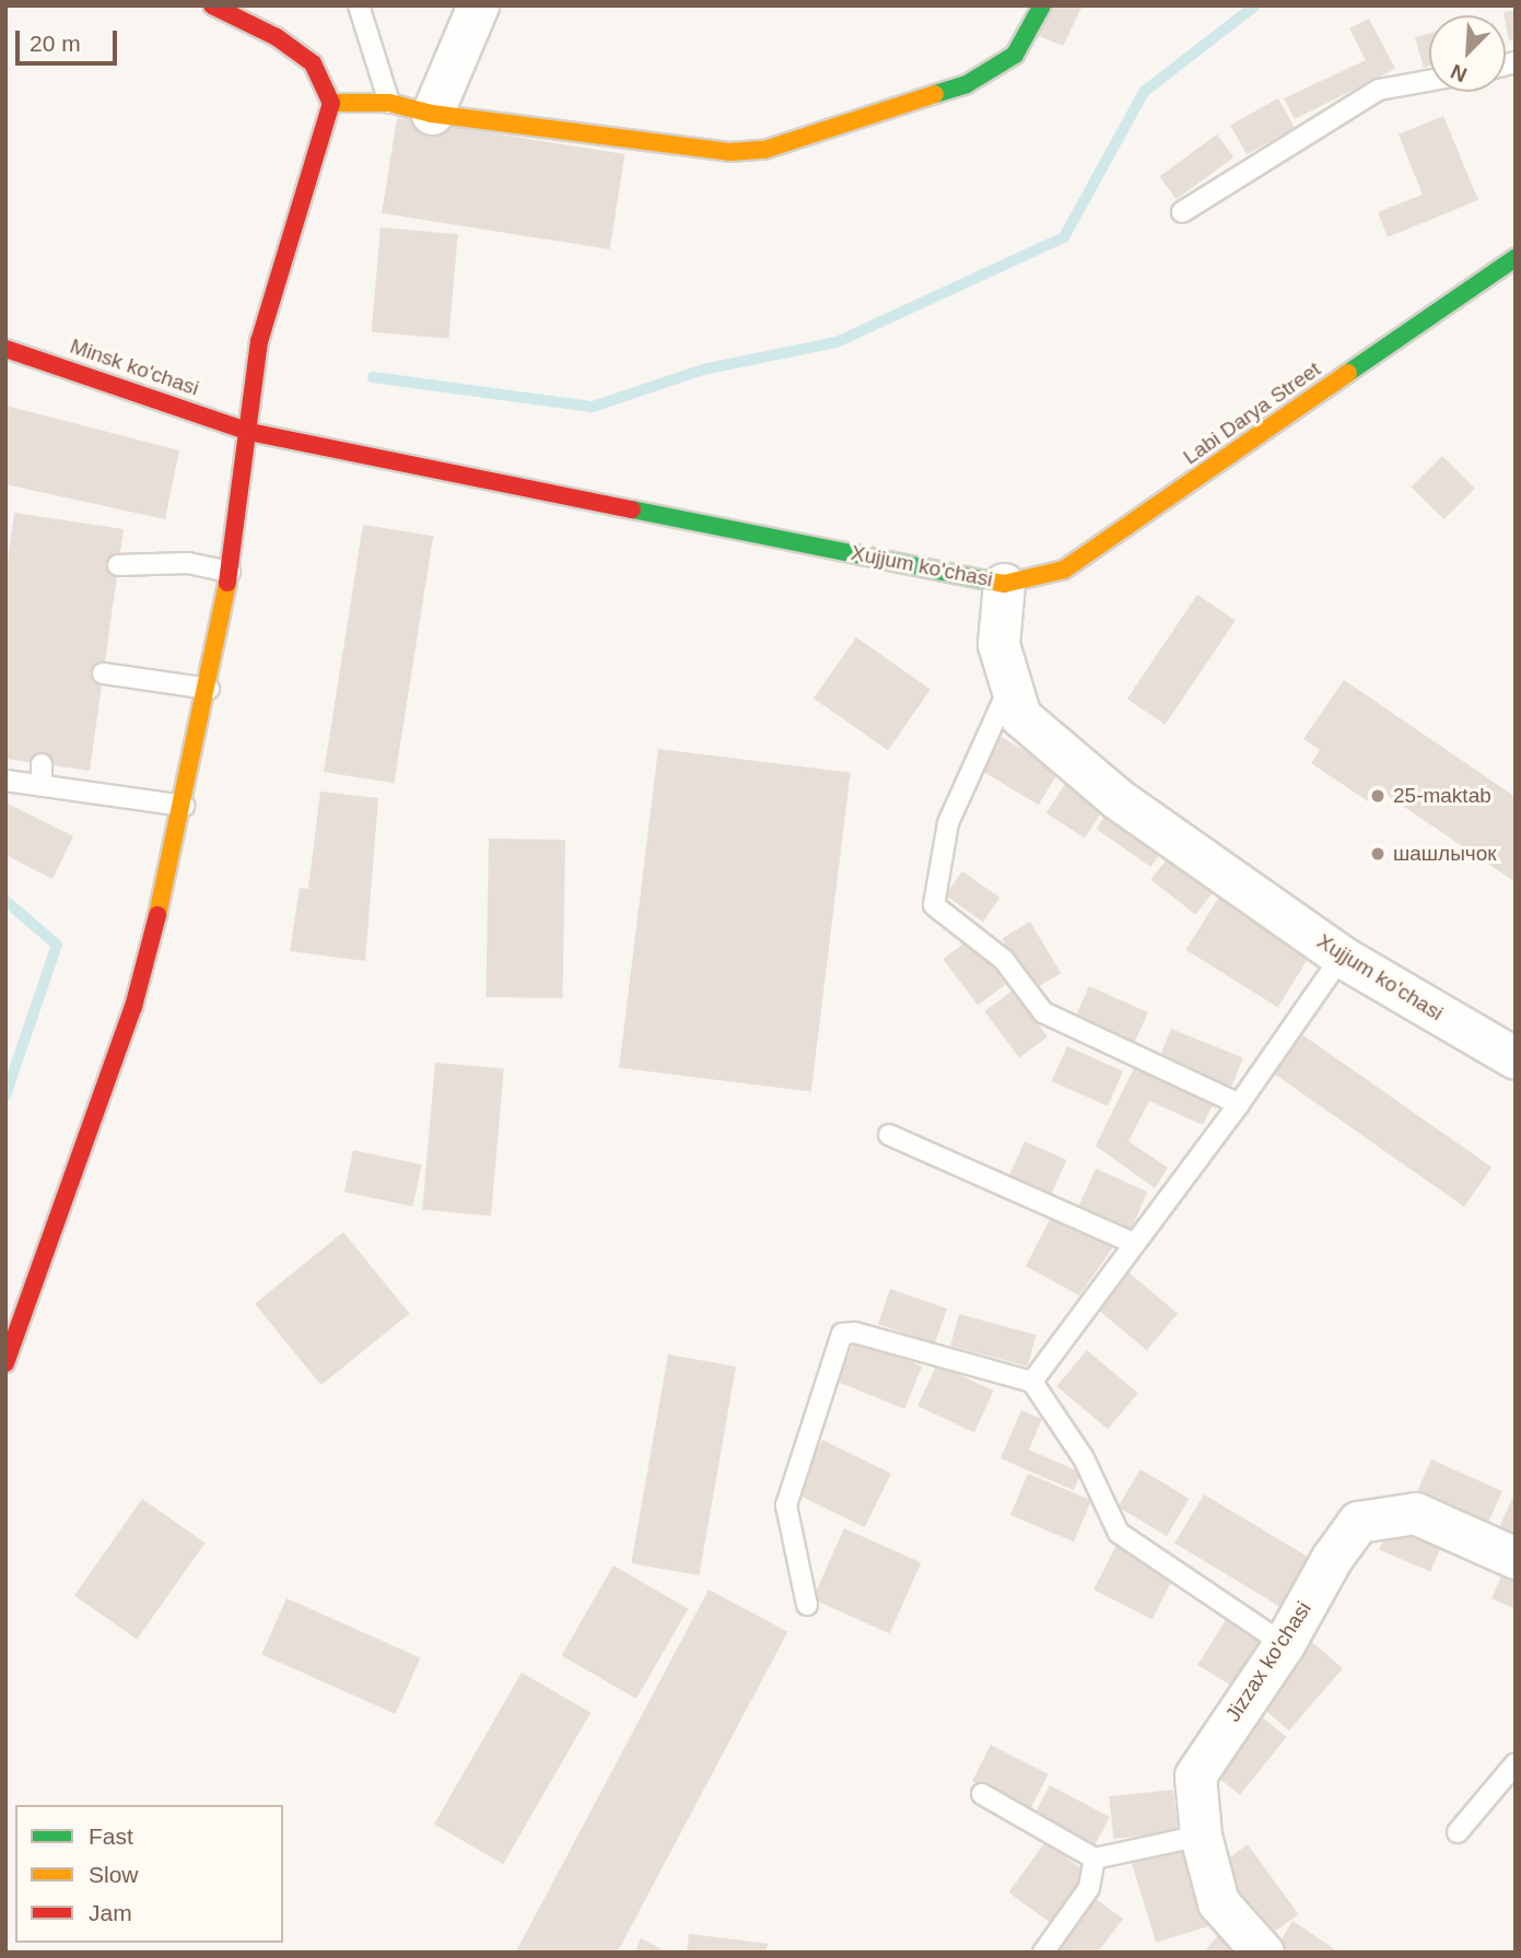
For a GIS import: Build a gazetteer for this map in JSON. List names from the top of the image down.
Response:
{
  "streets": {
    "street": [
      "Minsk ko'chasi",
      "Labi Darya Street",
      "Xujjum ko'chasi",
      "Jizzax ko'chasi"
    ]
  },
  "crossings": [
    ["Minsk ko'chasi", "Xujjum ko'chasi"],
    ["Labi Darya Street", "Xujjum ko'chasi"]
  ],
  "places": ["25-maktab", "шашлычок"],
  "legend": ["Fast", "Slow", "Jam"],
  "scale_bar": "20 m",
  "north": "bottom left"
}
